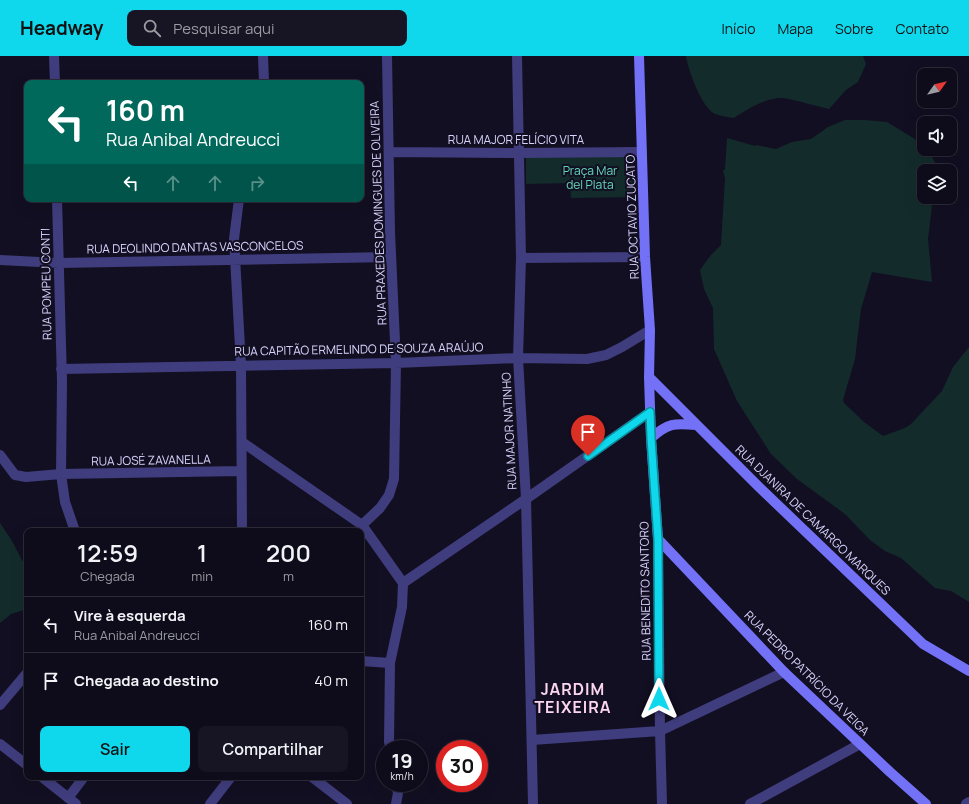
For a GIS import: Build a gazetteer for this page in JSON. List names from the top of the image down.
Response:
{
  "streets": {
    "street": [
      "RUA MAJOR FELÍCIO VITA",
      "RUA PRAXEDES DOMINGUES DE OLIVEIRA",
      "RUA OCTAVIO ZUCATO",
      "RUA DEOLINDO DANTAS VASCONCELOS",
      "RUA POMPEU CONTI",
      "RUA CAPITÃO ERMELINDO DE SOUZA ARAÚJO",
      "RUA MAJOR NATINHO",
      "RUA JOSÉ ZAVANELLA",
      "RUA DJANIRA DE CAMARGO MARQUES",
      "RUA BENEDITO SANTORO",
      "RUA PEDRO PATRÍCIO DA VEIGA"
    ]
  },
  "crossings": [
    ["RUA MAJOR FELÍCIO VITA", "RUA PRAXEDES DOMINGUES DE OLIVEIRA"],
    ["RUA MAJOR FELÍCIO VITA", "RUA OCTAVIO ZUCATO"],
    ["RUA MAJOR FELÍCIO VITA", "RUA MAJOR NATINHO"],
    ["RUA PRAXEDES DOMINGUES DE OLIVEIRA", "RUA DEOLINDO DANTAS VASCONCELOS"],
    ["RUA PRAXEDES DOMINGUES DE OLIVEIRA", "RUA CAPITÃO ERMELINDO DE SOUZA ARAÚJO"],
    ["RUA OCTAVIO ZUCATO", "RUA CAPITÃO ERMELINDO DE SOUZA ARAÚJO"],
    ["RUA OCTAVIO ZUCATO", "RUA DJANIRA DE CAMARGO MARQUES"],
    ["RUA OCTAVIO ZUCATO", "RUA BENEDITO SANTORO"],
    ["RUA DEOLINDO DANTAS VASCONCELOS", "RUA POMPEU CONTI"],
    ["RUA POMPEU CONTI", "RUA CAPITÃO ERMELINDO DE SOUZA ARAÚJO"],
    ["RUA POMPEU CONTI", "RUA JOSÉ ZAVANELLA"],
    ["RUA CAPITÃO ERMELINDO DE SOUZA ARAÚJO", "RUA MAJOR NATINHO"],
    ["RUA DJANIRA DE CAMARGO MARQUES", "RUA BENEDITO SANTORO"],
    ["RUA BENEDITO SANTORO", "RUA PEDRO PATRÍCIO DA VEIGA"]
  ],
  "districts": ["JARDIM TEIXEIRA"],
  "parks": ["Praça Mar del Plata"],
  "north": "top right",
  "page": {
    "header": "Headway",
    "search": "Pesquisar aqui",
    "nav": [
      "Início",
      "Mapa",
      "Sobre",
      "Contato"
    ],
    "turn": ["160 m", "Rua Anibal Andreucci"],
    "eta": [
      "12:59",
      "Chegada",
      "1",
      "min",
      "200",
      "m"
    ],
    "list": [
      {
        "name": "Vire à esquerda",
        "note": "Rua Anibal Andreucci",
        "value": "160 m"
      },
      {
        "name": "Chegada ao destino",
        "value": "40 m"
      }
    ],
    "buttons": ["Sair", "Compartilhar"],
    "speed": "19 km/h",
    "limit": "30"
  }
}
